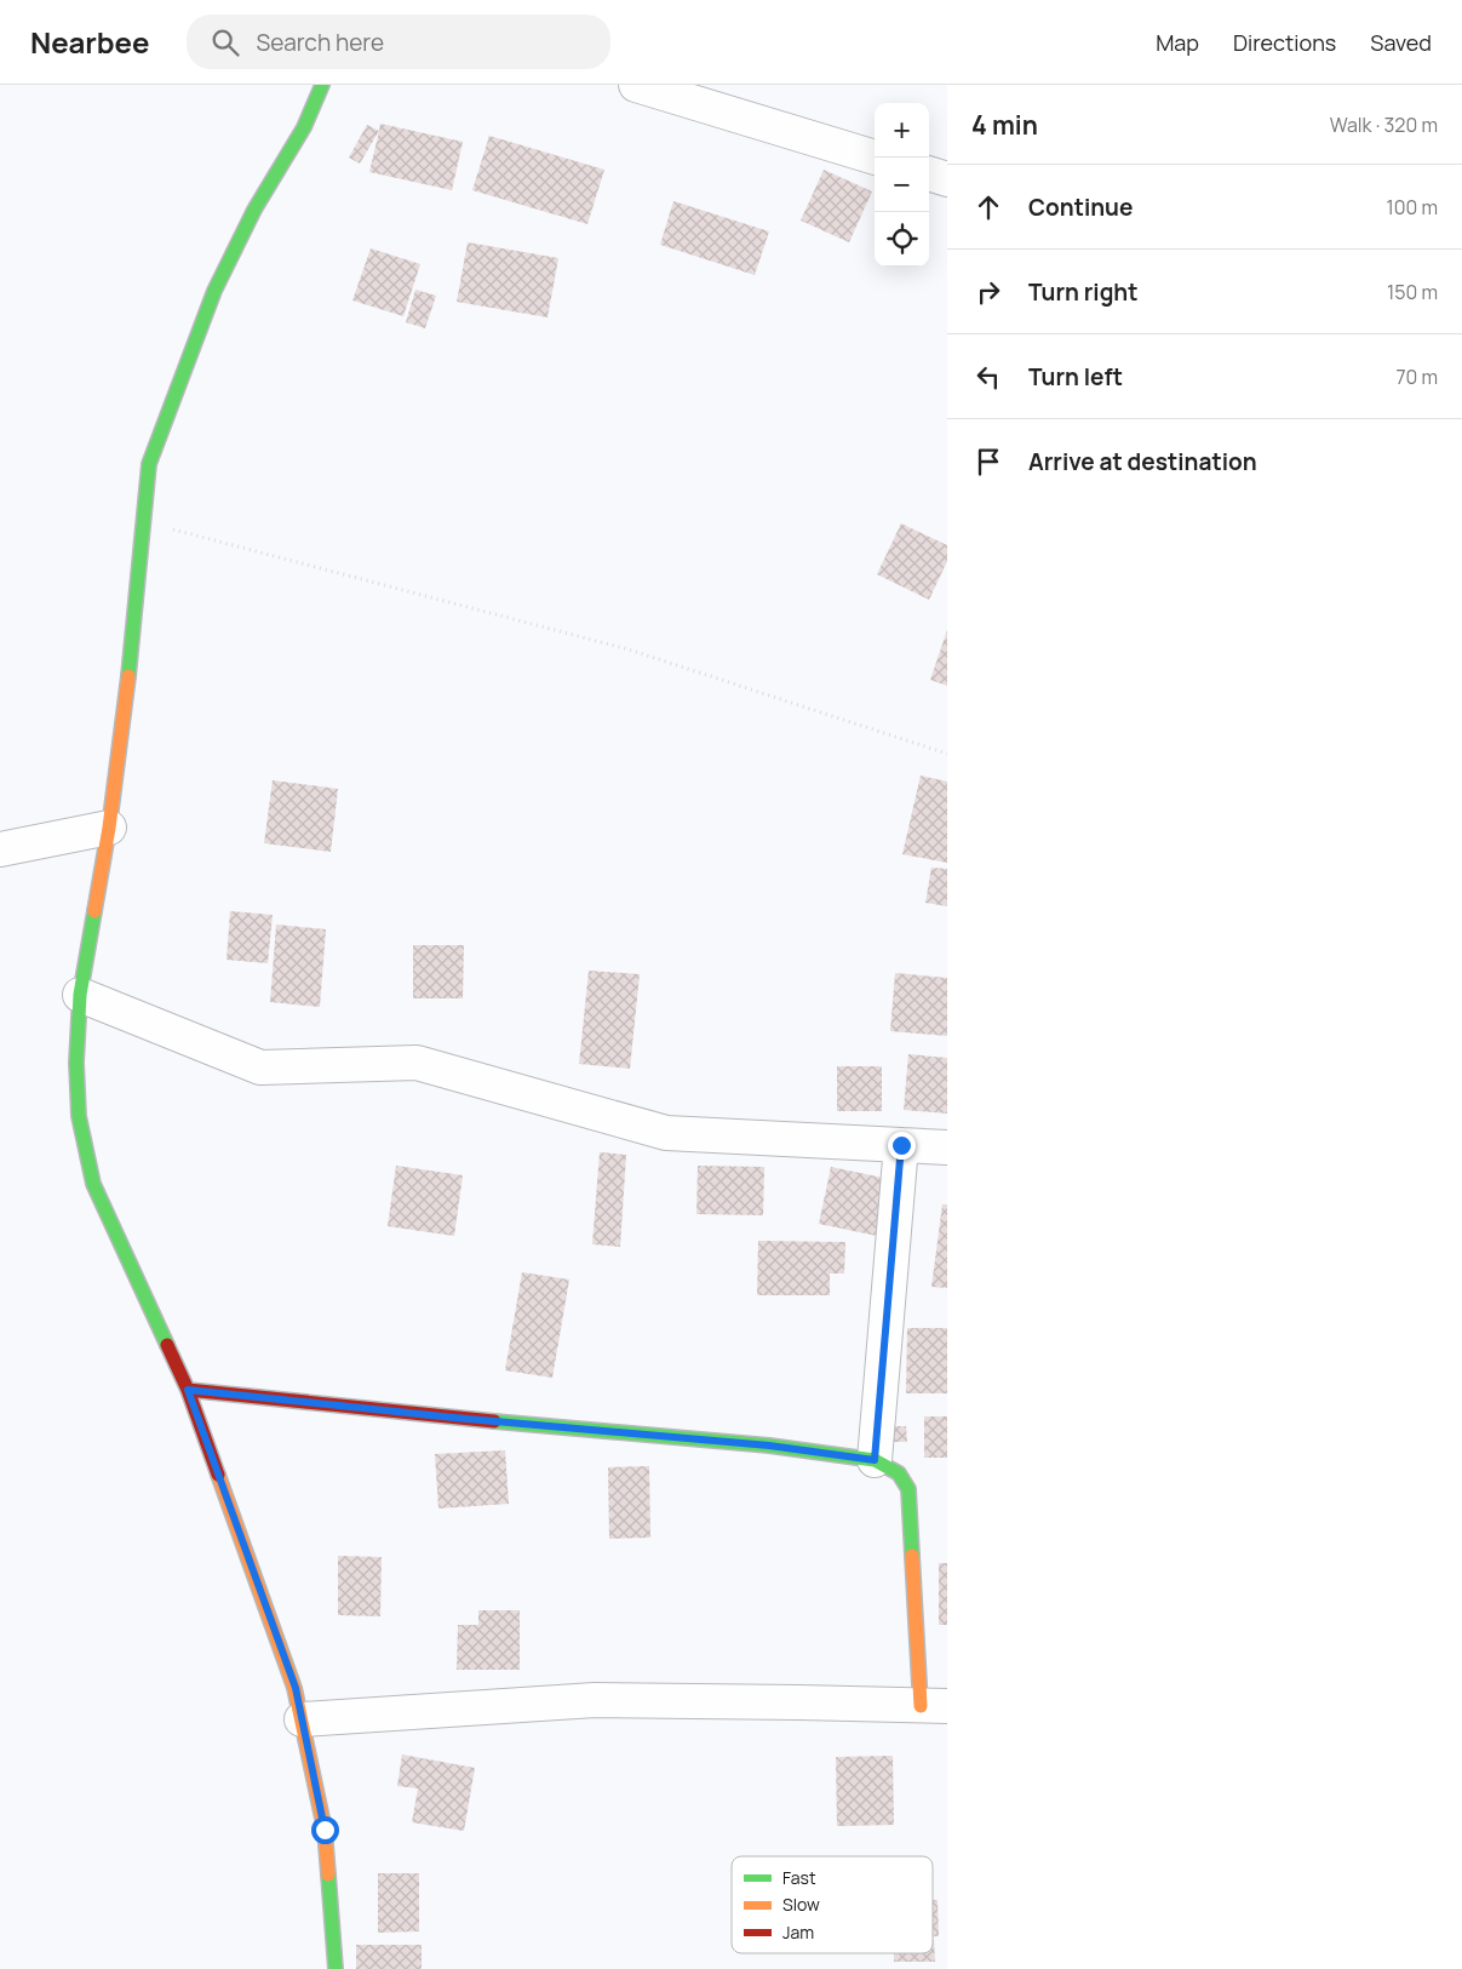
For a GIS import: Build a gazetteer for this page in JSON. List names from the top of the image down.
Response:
{
  "legend": ["Fast", "Slow", "Jam"],
  "page": {
    "header": "Nearbee",
    "search": "Search here",
    "nav": ["Map", "Directions", "Saved"],
    "heading": ["4 min", "Walk · 320 m"],
    "map_buttons": ["+", "−"],
    "list": [
      ["Continue", "100 m"],
      ["Turn right", "150 m"],
      ["Turn left", "70 m"],
      "Arrive at destination"
    ]
  }
}
